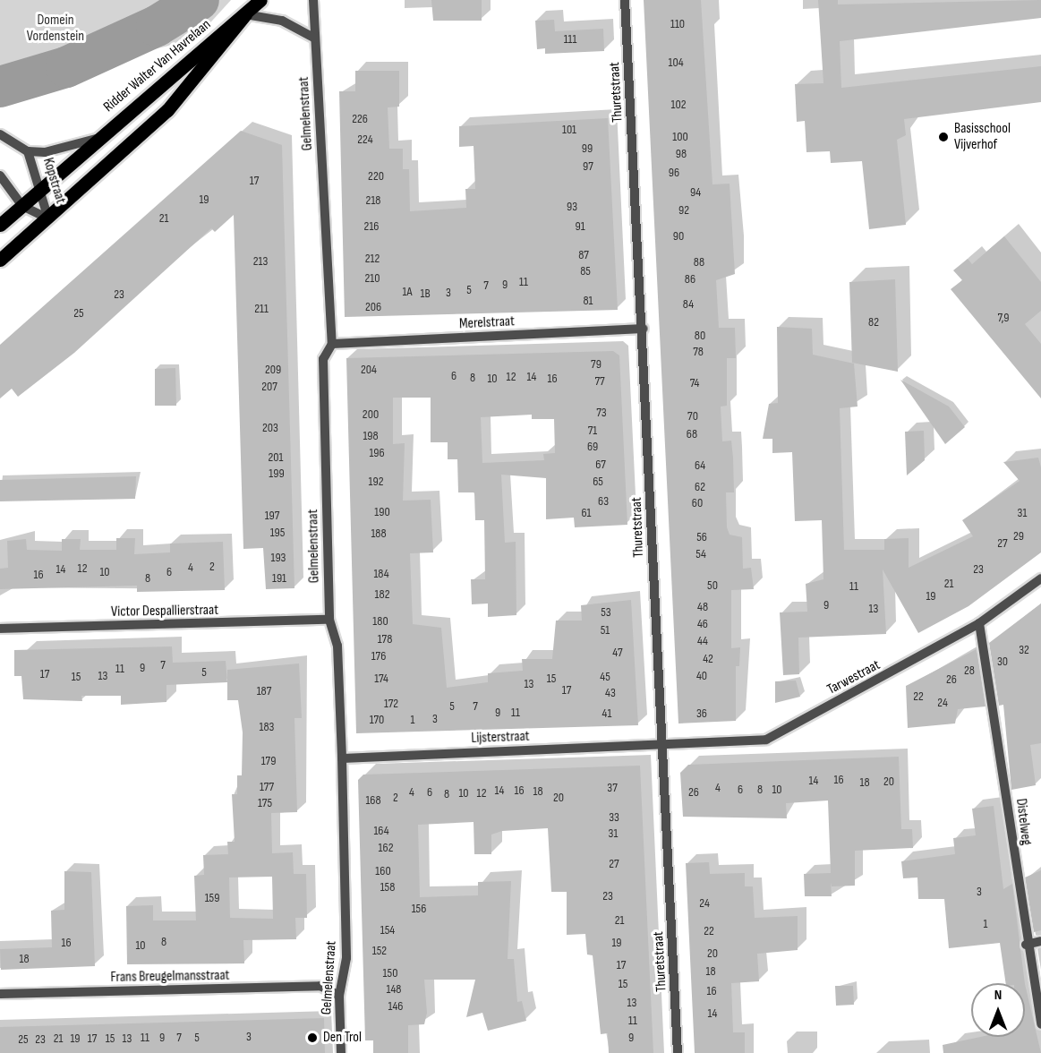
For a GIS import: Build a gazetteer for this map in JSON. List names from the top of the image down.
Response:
{
  "streets": {
    "main road": ["Ridder Walter Van Havrelaan"],
    "street": [
      "Thuretstraat",
      "Gelmelenstraat",
      "Kopstraat",
      "Merelstraat",
      "Victor Despallierstraat",
      "Tarwestraat",
      "Lijsterstraat",
      "Distelweg",
      "Frans Breugelmansstraat"
    ]
  },
  "crossings": [
    ["Ridder Walter Van Havrelaan", "Kopstraat"],
    ["Thuretstraat", "Merelstraat"],
    ["Thuretstraat", "Tarwestraat"],
    ["Thuretstraat", "Lijsterstraat"],
    ["Gelmelenstraat", "Merelstraat"],
    ["Gelmelenstraat", "Victor Despallierstraat"],
    ["Gelmelenstraat", "Lijsterstraat"],
    ["Gelmelenstraat", "Frans Breugelmansstraat"],
    ["Tarwestraat", "Lijsterstraat"],
    ["Tarwestraat", "Distelweg"]
  ],
  "parks": ["Domein Vordenstein"],
  "places": ["Basisschool Vijverhof", "Den Trol"],
  "house_numbers": [
    "110",
    "111",
    "104",
    "102",
    "226",
    "101",
    "100",
    "224",
    "99",
    "98",
    "97",
    "96",
    "220",
    "17",
    "94",
    "19",
    "218",
    "93",
    "92",
    "21",
    "216",
    "91",
    "90",
    "87",
    "212",
    "213",
    "88",
    "85",
    "210",
    "86",
    "11",
    "9",
    "7",
    "5",
    "1A",
    "3",
    "1B",
    "23",
    "81",
    "84",
    "206",
    "211",
    "25",
    "7,9",
    "82",
    "80",
    "78",
    "79",
    "209",
    "204",
    "6",
    "12",
    "14",
    "8",
    "10",
    "16",
    "77",
    "74",
    "207",
    "73",
    "200",
    "70",
    "203",
    "71",
    "68",
    "198",
    "69",
    "196",
    "201",
    "67",
    "64",
    "199",
    "192",
    "65",
    "62",
    "63",
    "60",
    "190",
    "61",
    "31",
    "197",
    "195",
    "188",
    "29",
    "56",
    "27",
    "54",
    "193",
    "2",
    "4",
    "12",
    "14",
    "23",
    "10",
    "6",
    "184",
    "16",
    "8",
    "191",
    "21",
    "50",
    "11",
    "182",
    "19",
    "9",
    "48",
    "13",
    "53",
    "180",
    "46",
    "51",
    "178",
    "44",
    "32",
    "47",
    "176",
    "42",
    "30",
    "7",
    "9",
    "11",
    "28",
    "5",
    "17",
    "13",
    "40",
    "15",
    "45",
    "174",
    "15",
    "26",
    "13",
    "17",
    "187",
    "43",
    "22",
    "24",
    "172",
    "5",
    "7",
    "9",
    "11",
    "41",
    "36",
    "3",
    "170",
    "1",
    "183",
    "179",
    "16",
    "14",
    "20",
    "18",
    "177",
    "37",
    "4",
    "6",
    "8",
    "10",
    "14",
    "16",
    "18",
    "4",
    "6",
    "26",
    "10",
    "12",
    "8",
    "2",
    "20",
    "168",
    "175",
    "33",
    "164",
    "31",
    "162",
    "27",
    "160",
    "158",
    "3",
    "23",
    "159",
    "24",
    "156",
    "21",
    "1",
    "154",
    "22",
    "8",
    "16",
    "19",
    "10",
    "152",
    "20",
    "18",
    "17",
    "18",
    "150",
    "15",
    "148",
    "16",
    "13",
    "146",
    "14",
    "11",
    "3",
    "11",
    "9",
    "7",
    "5",
    "9",
    "21",
    "19",
    "17",
    "15",
    "13",
    "25",
    "23"
  ],
  "north": "top"
}
